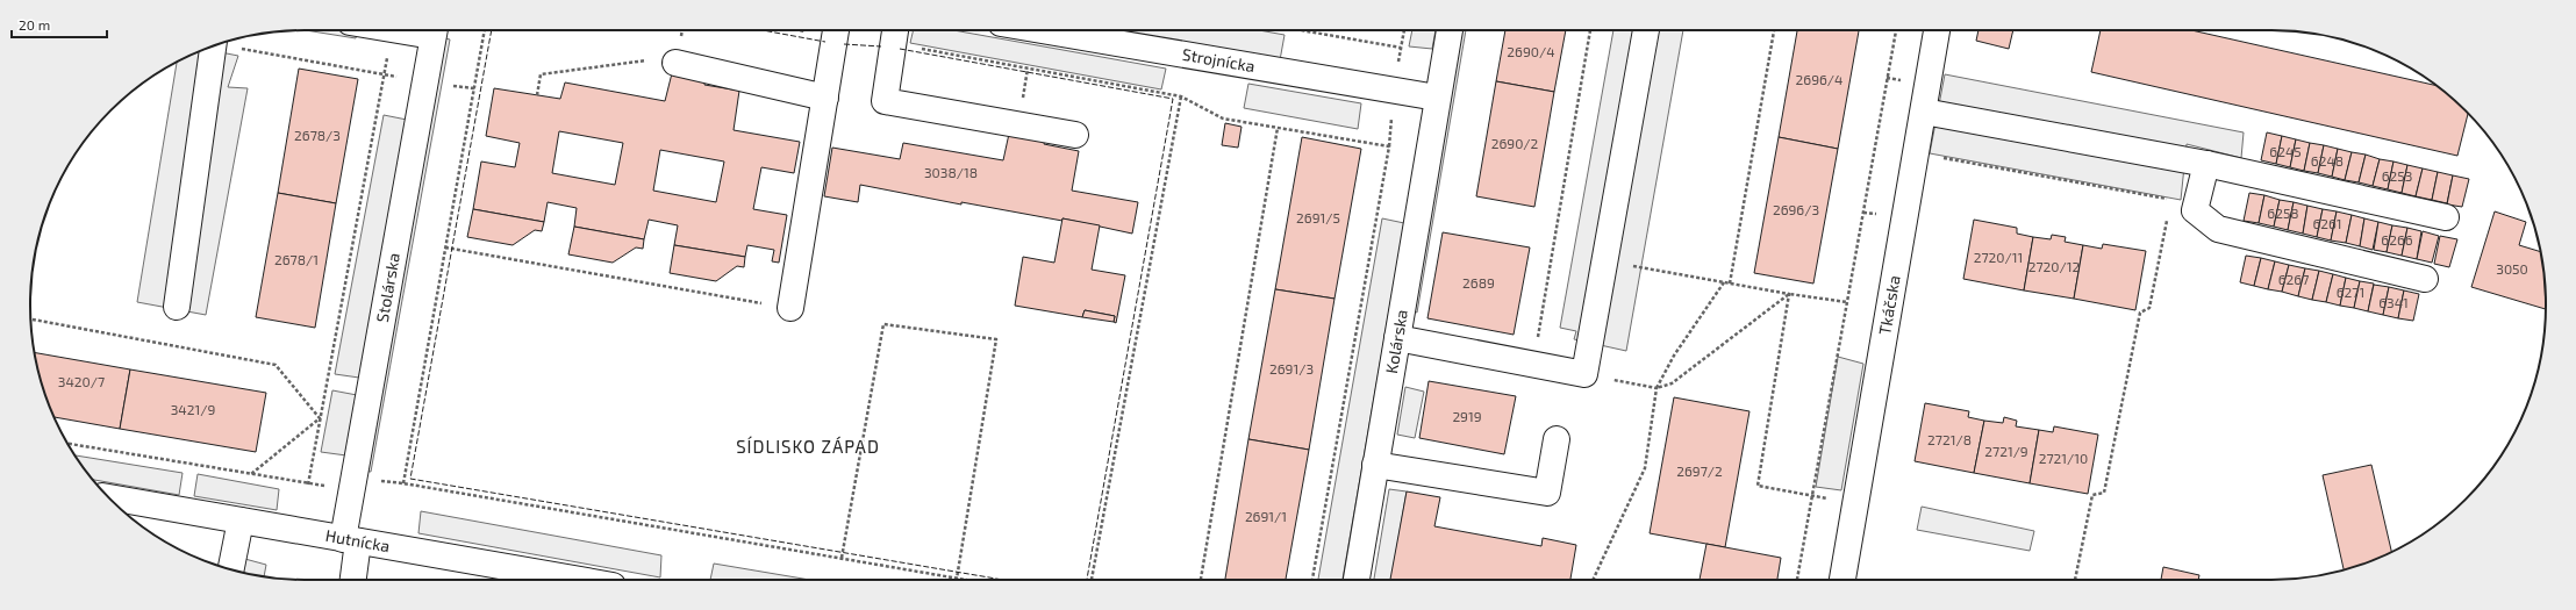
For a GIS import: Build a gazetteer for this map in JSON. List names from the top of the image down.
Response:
{
  "streets": {
    "street": [
      "Strojnícka",
      "Stolárska",
      "Tkáčska",
      "Kolárska",
      "Hutnícka"
    ]
  },
  "crossings": [
    ["Strojnícka", "Kolárska"],
    ["Stolárska", "Hutnícka"]
  ],
  "districts": ["SÍDLISKO ZÁPAD"],
  "house_numbers": [
    "2690/4",
    "2696/4",
    "2678/3",
    "2690/2",
    "6245",
    "6248",
    "3038/18",
    "6253",
    "2696/3",
    "6258",
    "2691/5",
    "6261",
    "6266",
    "2720/11",
    "2678/1",
    "2720/12",
    "3050",
    "6267",
    "2689",
    "6271",
    "6341",
    "2691/3",
    "3420/7",
    "3421/9",
    "2919",
    "2721/8",
    "2721/9",
    "2721/10",
    "2697/2",
    "2691/1"
  ],
  "scale_bar": "20 m"
}
